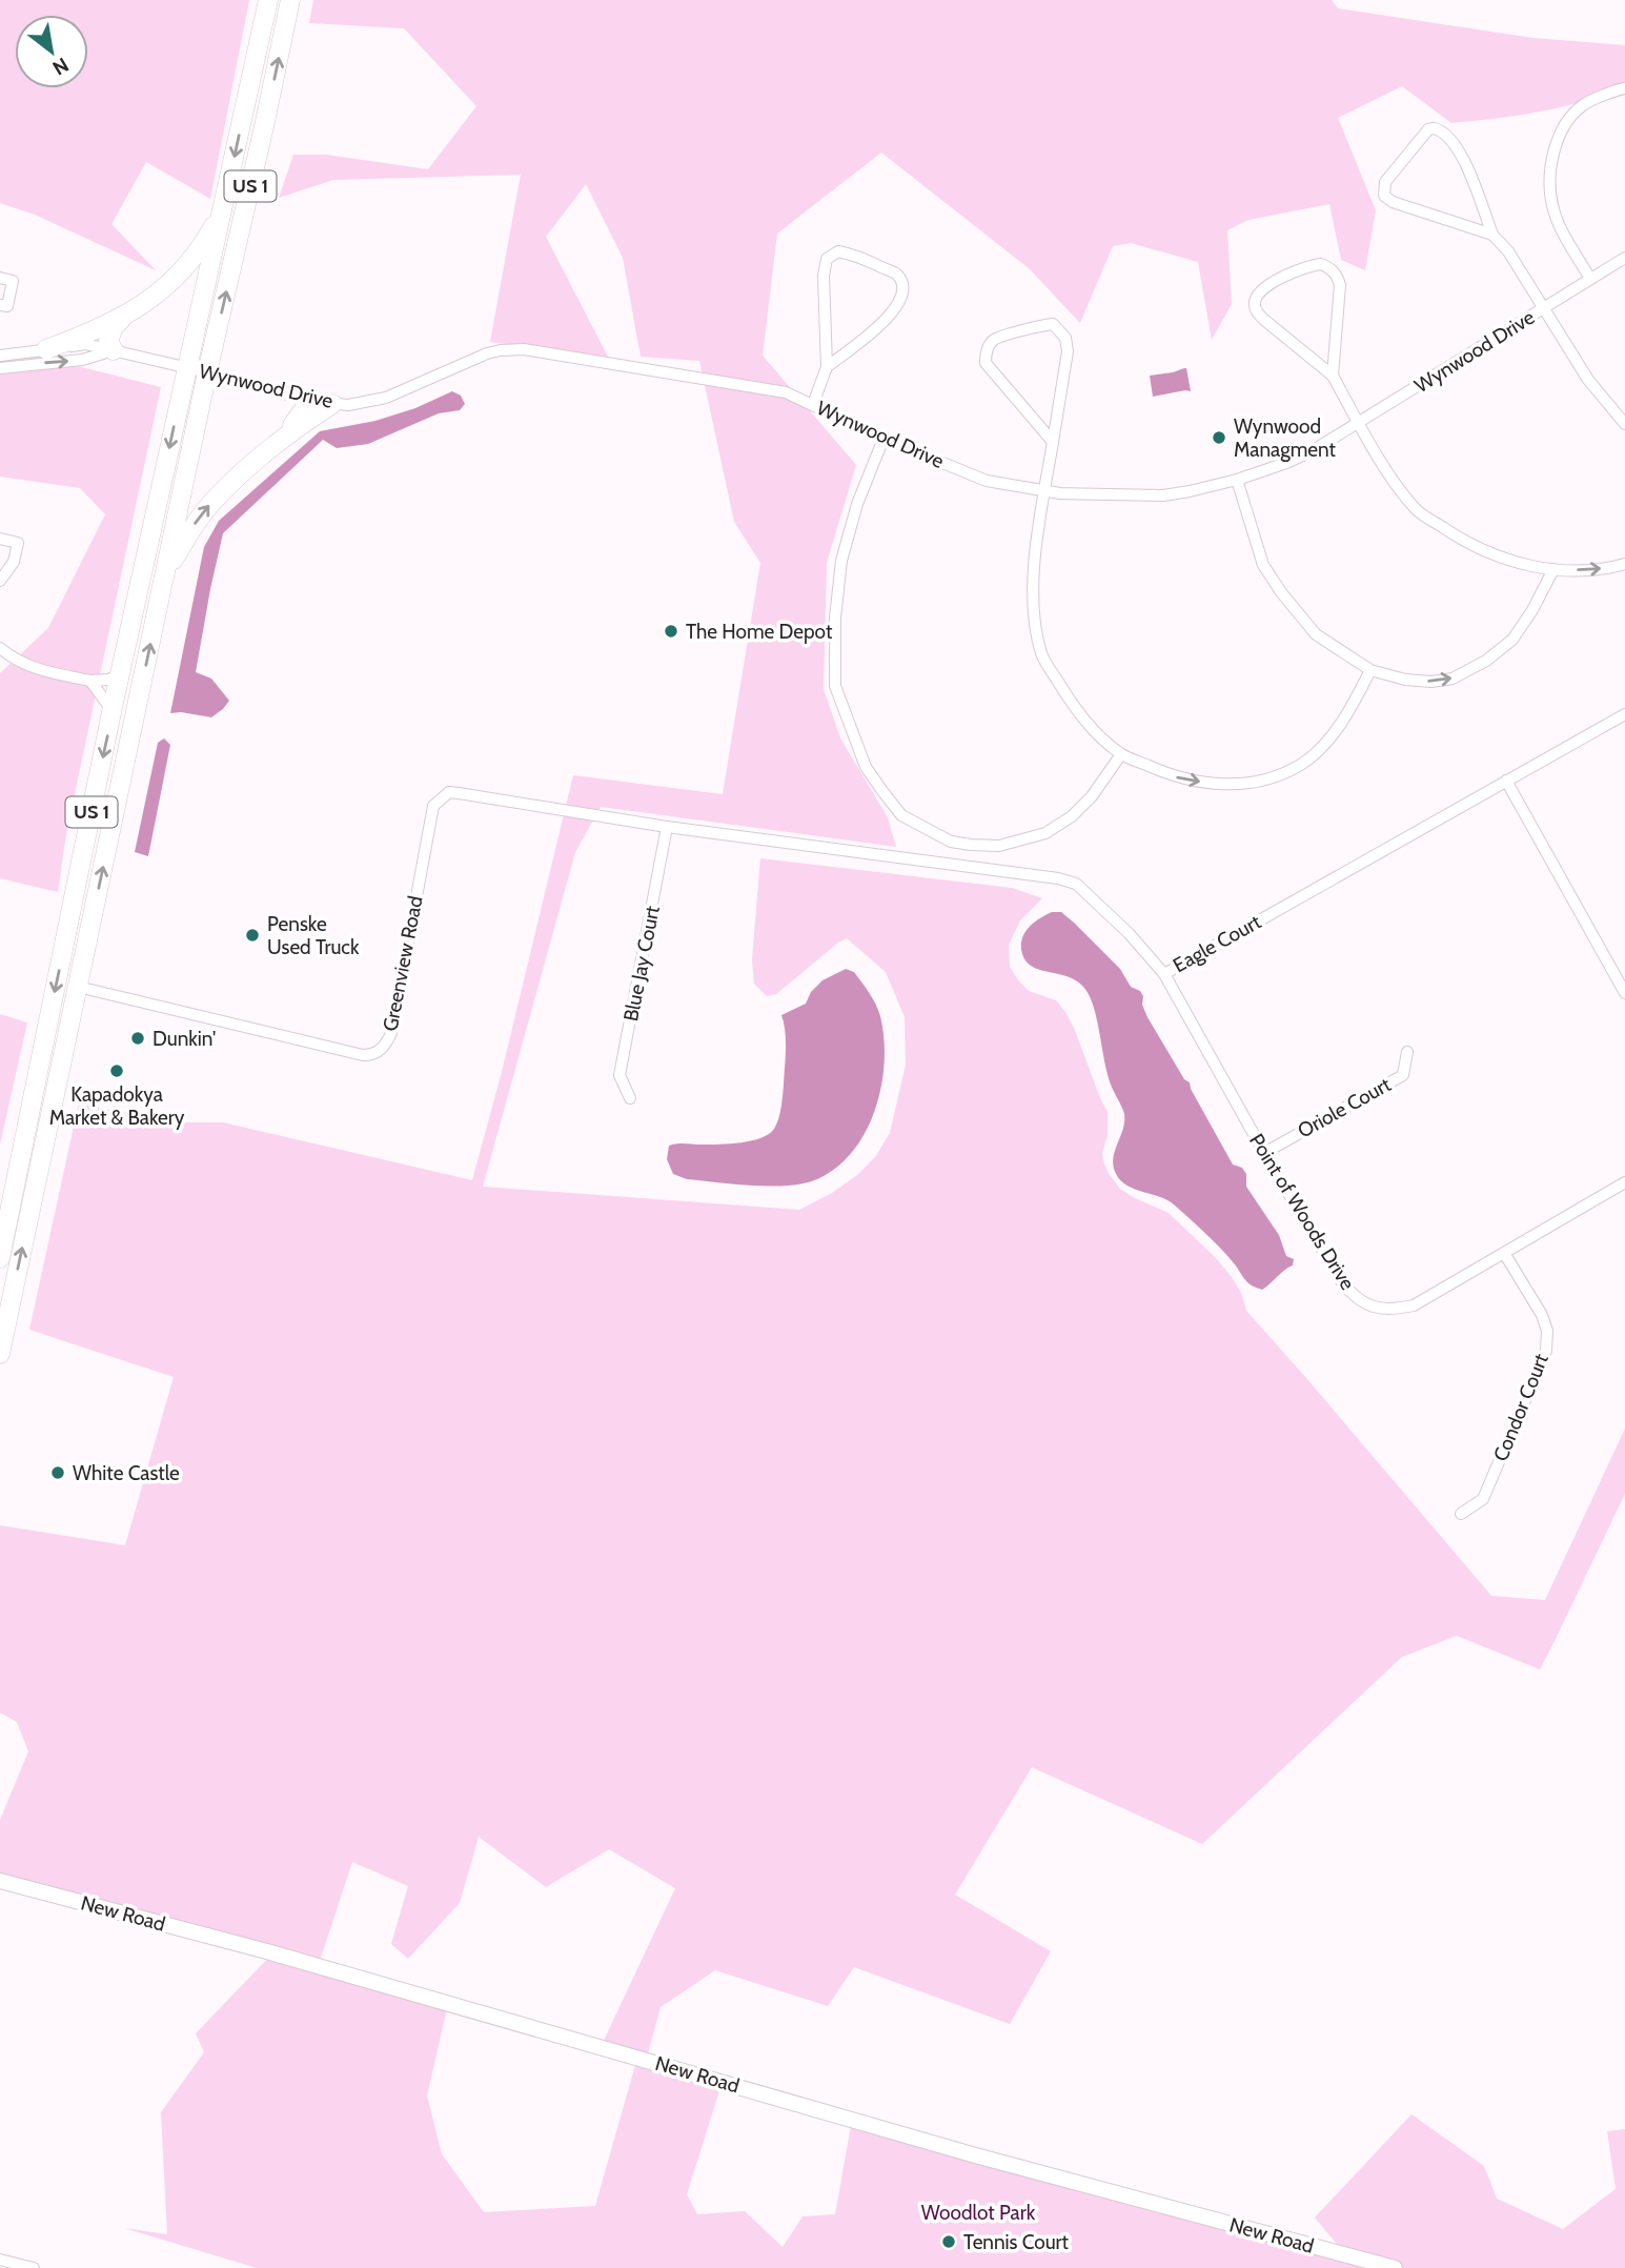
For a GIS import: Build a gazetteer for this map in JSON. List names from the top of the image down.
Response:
{
  "streets": {
    "highway": ["US 1"],
    "street": [
      "Wynwood Drive",
      "Eagle Court",
      "Greenview Road",
      "Blue Jay Court",
      "Oriole Court",
      "Point of Woods Drive",
      "Condor Court",
      "New Road"
    ]
  },
  "crossings": [
    ["US 1", "Wynwood Drive"],
    ["US 1", "Greenview Road"],
    ["Eagle Court", "Greenview Road"],
    ["Eagle Court", "Blue Jay Court"],
    ["Eagle Court", "Point of Woods Drive"],
    ["Greenview Road", "Blue Jay Court"],
    ["Oriole Court", "Point of Woods Drive"],
    ["Point of Woods Drive", "Condor Court"]
  ],
  "parks": ["Woodlot Park"],
  "places": [
    "Wynwood Managment",
    "The Home Depot",
    "Penske Used Truck",
    "Dunkin'",
    "Kapadokya Market & Bakery",
    "White Castle",
    "Tennis Court"
  ],
  "north": "bottom right"
}
